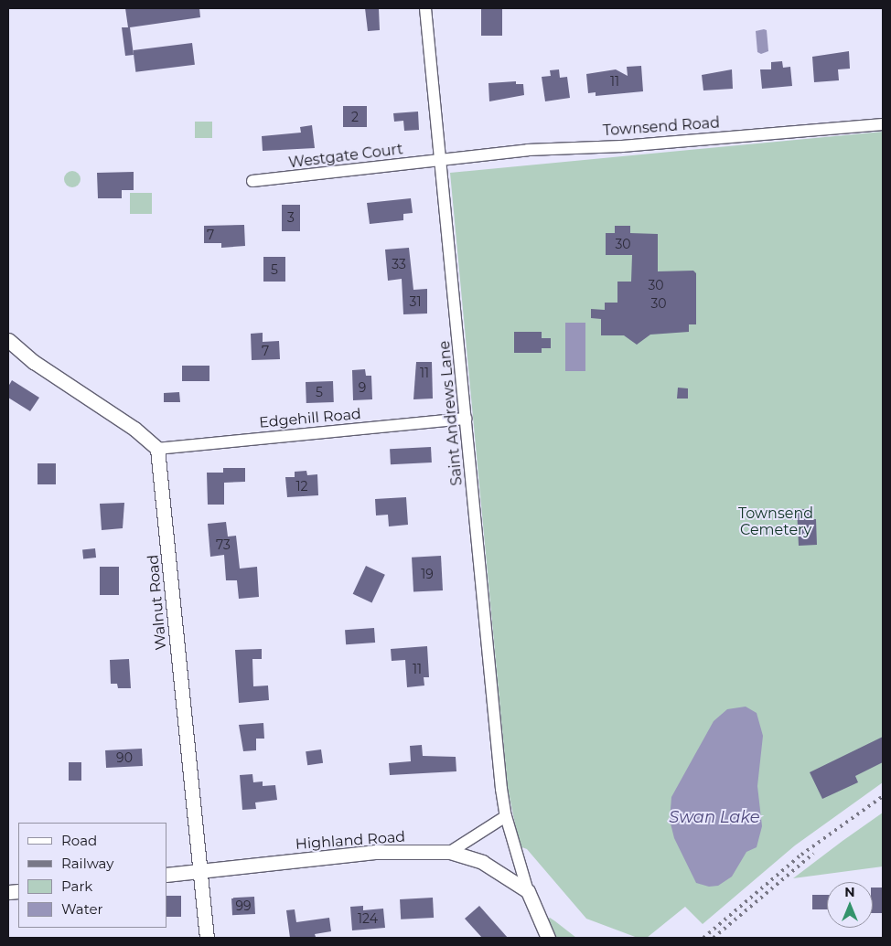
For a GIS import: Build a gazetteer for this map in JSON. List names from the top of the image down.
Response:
{
  "streets": {
    "street": [
      "Townsend Road",
      "Westgate Court",
      "Saint Andrews Lane",
      "Edgehill Road",
      "Walnut Road",
      "Highland Road"
    ]
  },
  "crossings": [
    ["Townsend Road", "Westgate Court"],
    ["Townsend Road", "Saint Andrews Lane"],
    ["Westgate Court", "Saint Andrews Lane"],
    ["Saint Andrews Lane", "Edgehill Road"],
    ["Saint Andrews Lane", "Highland Road"],
    ["Edgehill Road", "Walnut Road"],
    ["Walnut Road", "Highland Road"]
  ],
  "water": ["Swan Lake"],
  "parks": ["Townsend Cemetery"],
  "house_numbers": [
    "11",
    "2",
    "3",
    "7",
    "30",
    "33",
    "5",
    "30",
    "31",
    "30",
    "7",
    "11",
    "9",
    "5",
    "12",
    "73",
    "19",
    "11",
    "90",
    "99",
    "124"
  ],
  "legend": [
    "Road",
    "Railway",
    "Park",
    "Water"
  ],
  "north": "top"
}
